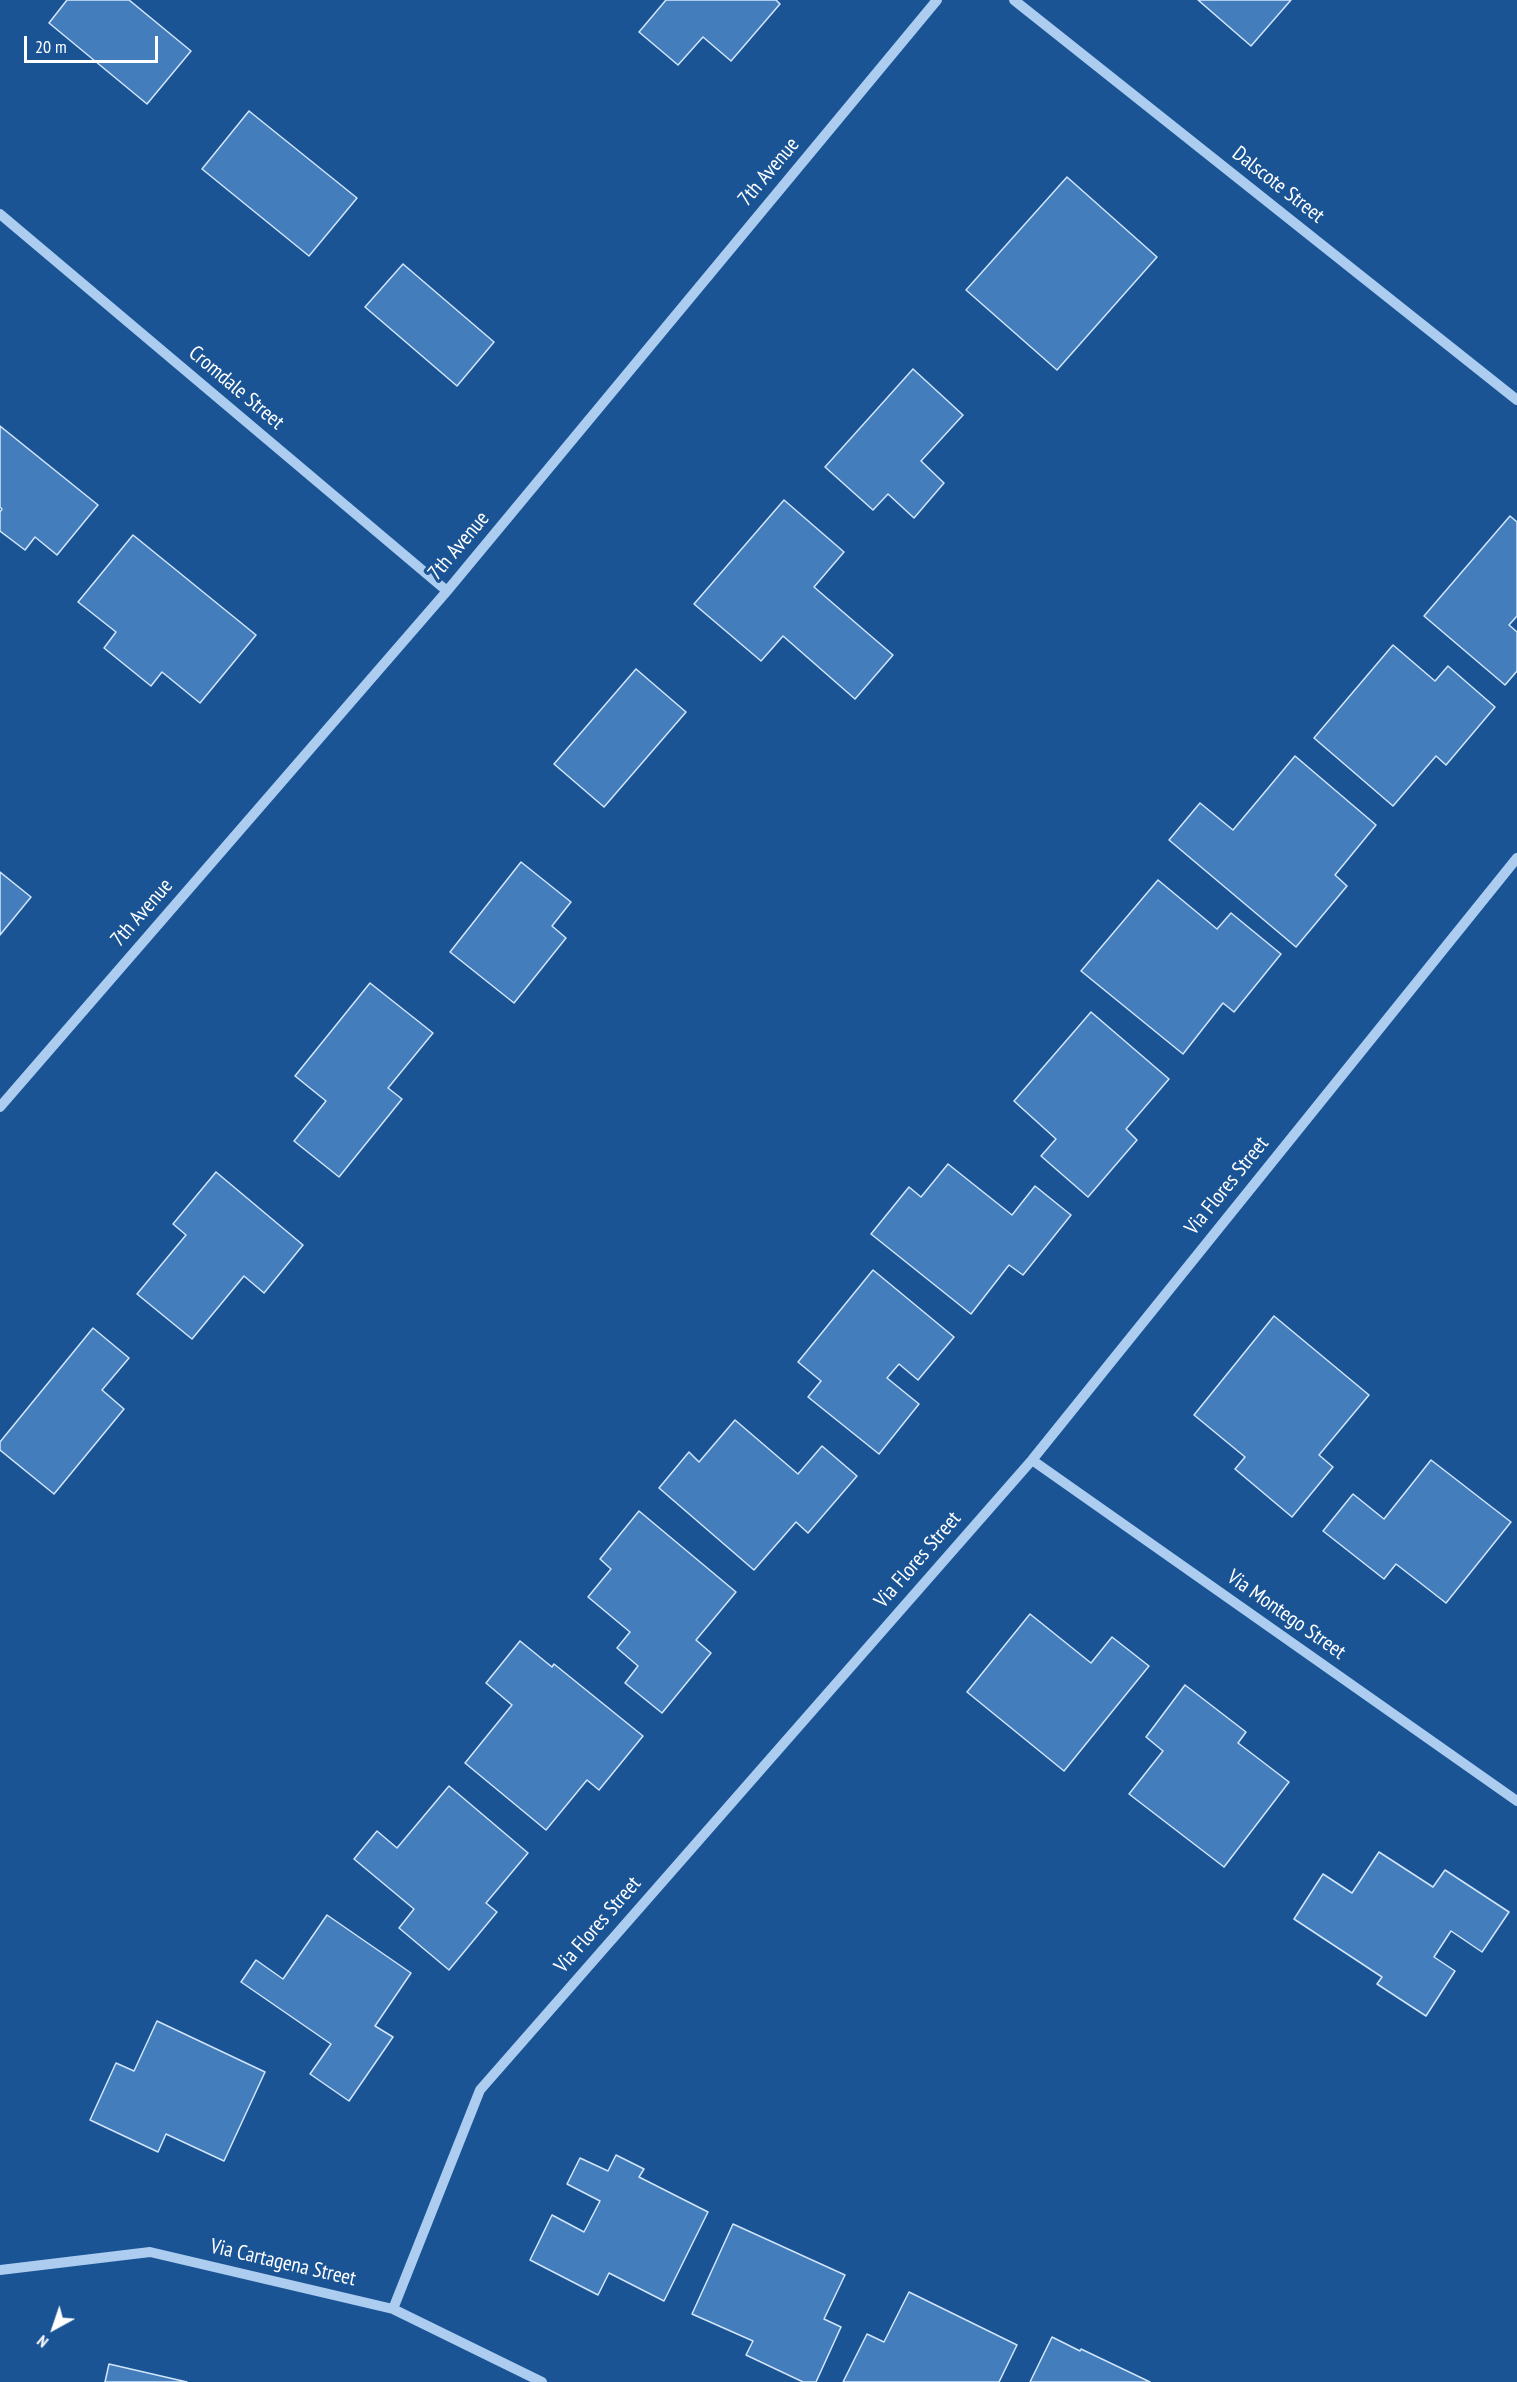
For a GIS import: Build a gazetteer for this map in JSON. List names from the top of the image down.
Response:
{
  "streets": {
    "street": [
      "7th Avenue",
      "Dalscote Street",
      "Cromdale Street",
      "Via Flores Street",
      "Via Montego Street",
      "Via Cartagena Street"
    ]
  },
  "crossings": [
    ["7th Avenue", "Cromdale Street"],
    ["Via Flores Street", "Via Montego Street"],
    ["Via Flores Street", "Via Cartagena Street"]
  ],
  "scale_bar": "20 m",
  "north": "bottom left"
}
